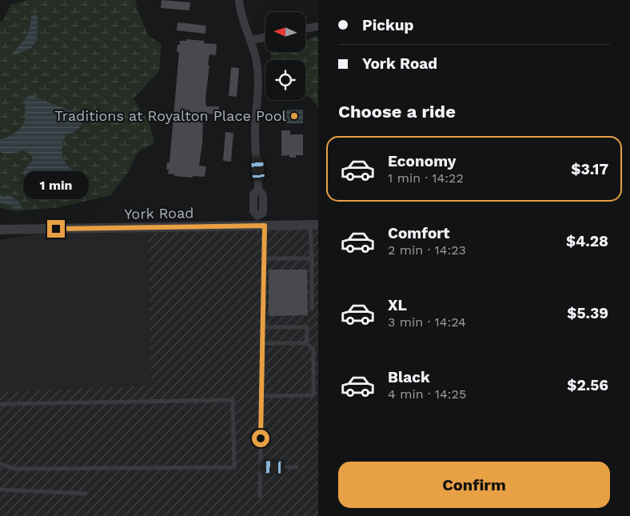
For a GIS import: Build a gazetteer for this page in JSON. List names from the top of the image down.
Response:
{
  "streets": {
    "street": ["York Road"]
  },
  "places": ["Traditions at Royalton Place Pool"],
  "north": "left",
  "page": {
    "banner": ["Pickup", "York Road"],
    "heading": "Choose a ride",
    "list": [
      {
        "name": "Economy",
        "note": "1 min · 14:22",
        "value": "$3.17"
      },
      {
        "name": "Comfort",
        "note": "2 min · 14:23",
        "value": "$4.28"
      },
      {
        "name": "XL",
        "note": "3 min · 14:24",
        "value": "$5.39"
      },
      {
        "name": "Black",
        "note": "4 min · 14:25",
        "value": "$2.56"
      }
    ],
    "bubble": "1 min",
    "buttons": "Confirm"
  }
}
